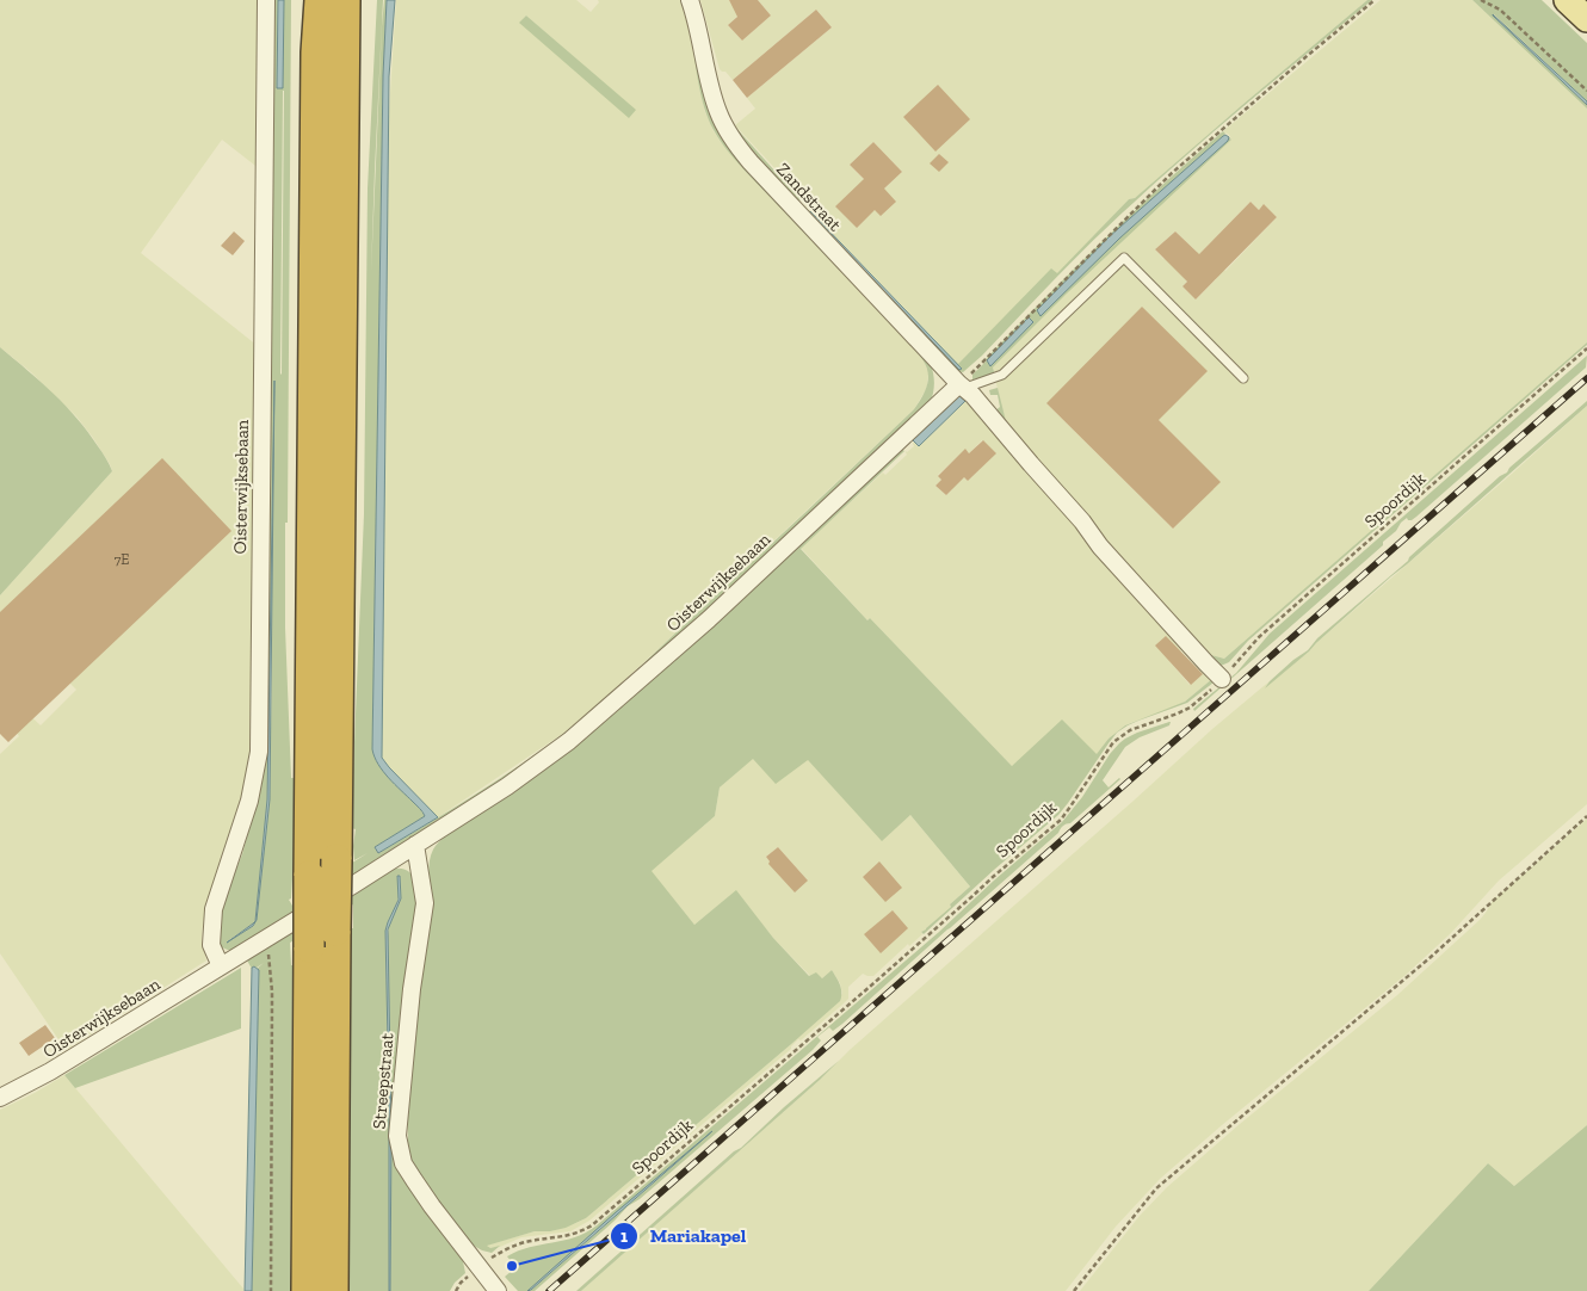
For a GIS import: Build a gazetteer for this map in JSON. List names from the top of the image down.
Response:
{
  "streets": {
    "street": ["Zandstraat", "Oisterwijksebaan", "Streepstraat"],
    "path": ["Spoordijk"]
  },
  "crossings": [
    ["Zandstraat", "Oisterwijksebaan"],
    ["Zandstraat", "Spoordijk"],
    ["Oisterwijksebaan", "Streepstraat"],
    ["Spoordijk", "Streepstraat"]
  ],
  "places": ["Mariakapel"],
  "house_numbers": ["7E"]
}
